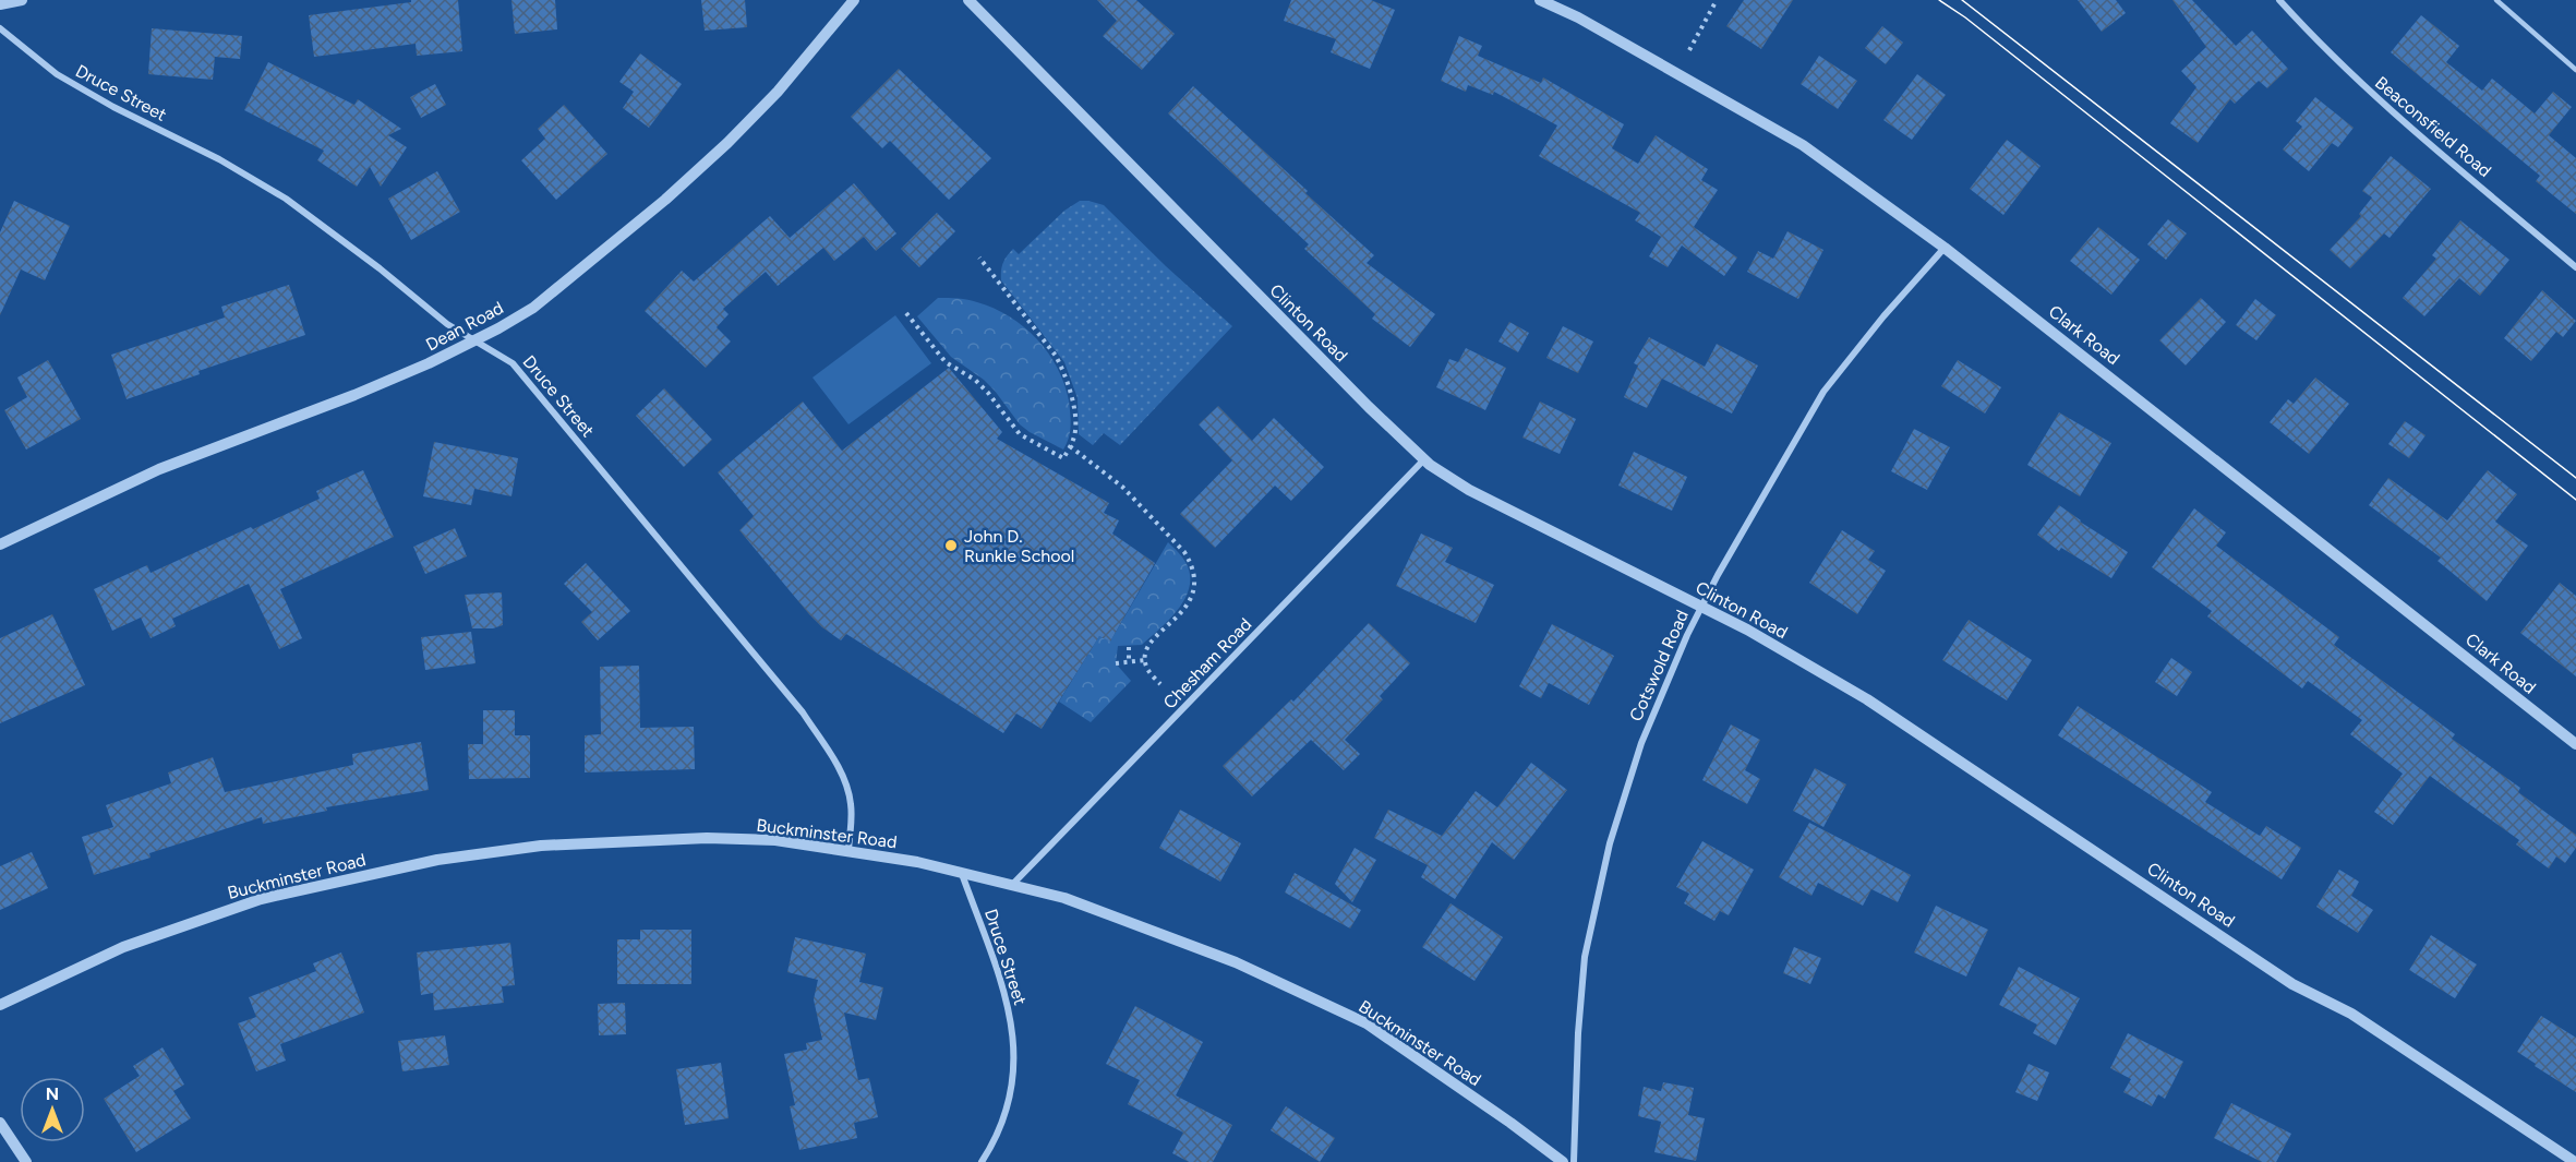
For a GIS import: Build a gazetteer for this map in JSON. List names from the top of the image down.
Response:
{
  "streets": {
    "street": [
      "Druce Street",
      "Beaconsfield Road",
      "Clinton Road",
      "Dean Road",
      "Clark Road",
      "Chesham Road",
      "Cotswold Road",
      "Buckminster Road"
    ]
  },
  "crossings": [
    ["Druce Street", "Dean Road"],
    ["Druce Street", "Buckminster Road"],
    ["Clinton Road", "Chesham Road"],
    ["Clinton Road", "Cotswold Road"],
    ["Clark Road", "Cotswold Road"],
    ["Chesham Road", "Buckminster Road"]
  ],
  "places": ["John D. Runkle School"],
  "north": "top"
}
